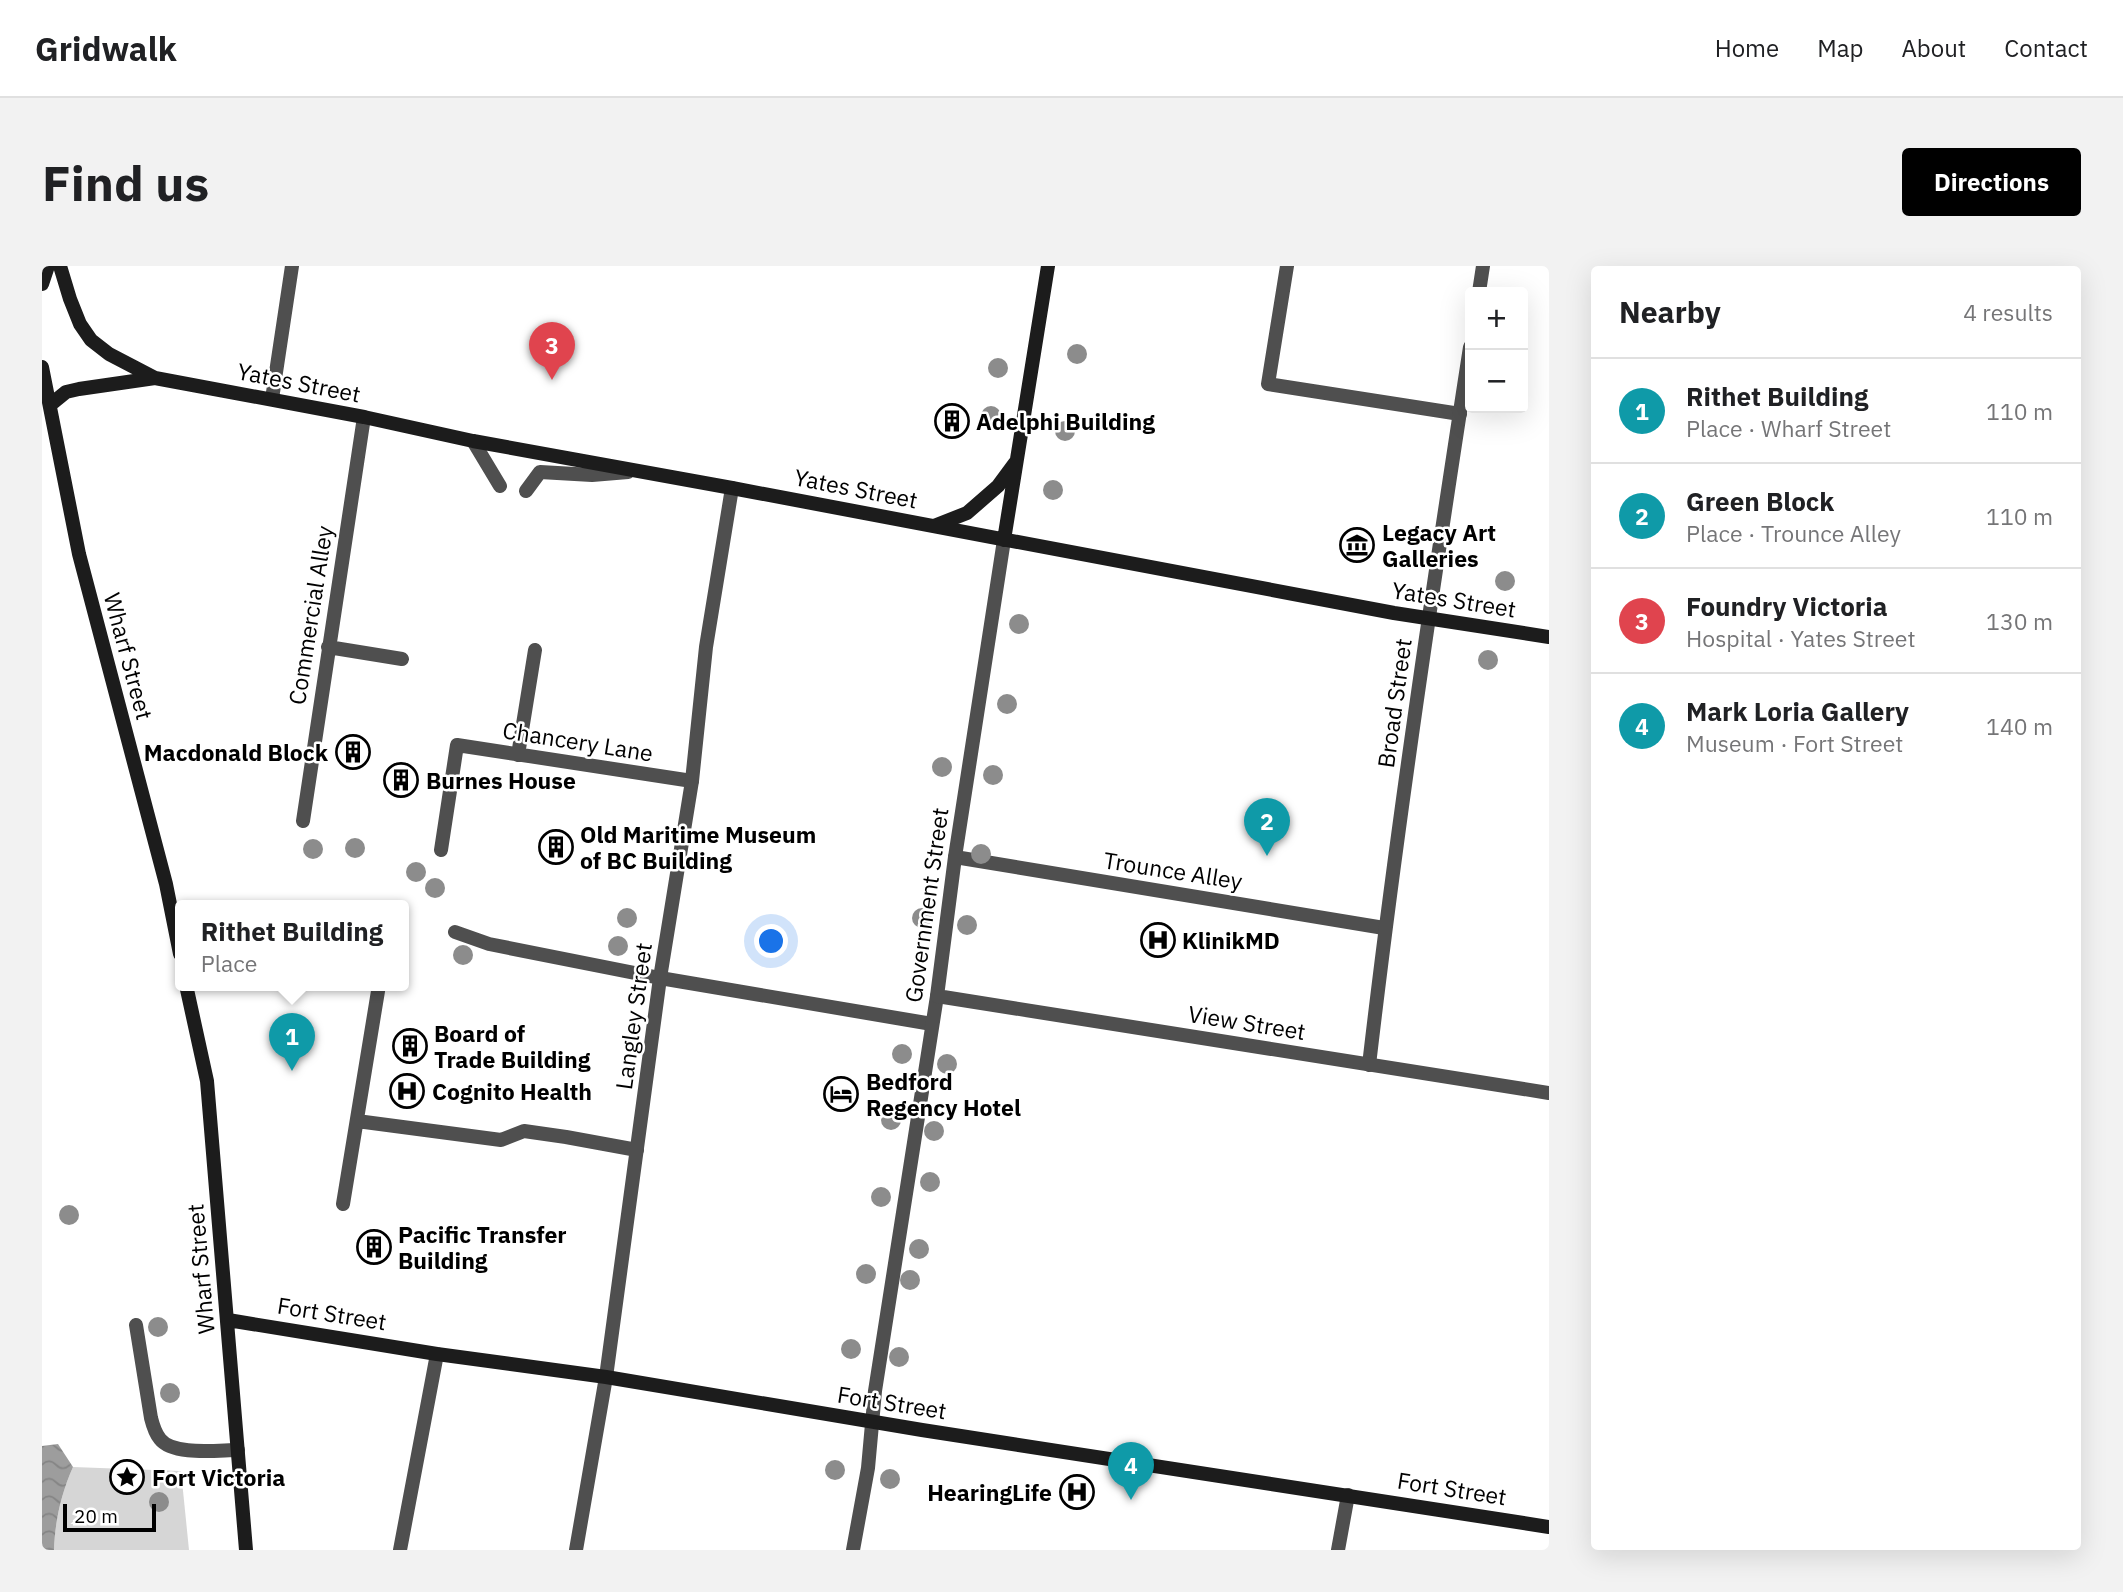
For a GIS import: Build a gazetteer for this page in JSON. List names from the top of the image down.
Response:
{
  "streets": {
    "main road": [
      "Yates Street",
      "Wharf Street",
      "Government Street",
      "Fort Street"
    ],
    "street": [
      "Commercial Alley",
      "Broad Street",
      "Chancery Lane",
      "Trounce Alley",
      "Langley Street",
      "View Street"
    ]
  },
  "crossings": [
    ["Yates Street", "Commercial Alley"],
    ["Yates Street", "Wharf Street"],
    ["Yates Street", "Broad Street"],
    ["Yates Street", "Government Street"],
    ["Yates Street", "Langley Street"],
    ["Wharf Street", "Fort Street"],
    ["Broad Street", "Trounce Alley"],
    ["Broad Street", "View Street"],
    ["Chancery Lane", "Langley Street"],
    ["Trounce Alley", "Government Street"],
    ["Government Street", "View Street"],
    ["Government Street", "Fort Street"],
    ["Langley Street", "Fort Street"]
  ],
  "places": {
    "building": [
      "Adelphi Building",
      "Macdonald Block",
      "Burnes House",
      "Old Maritime Museum of BC Building",
      "Board of Trade Building",
      "Pacific Transfer Building"
    ],
    "museum": ["Legacy Art Galleries"],
    "hospital": ["KlinikMD", "Cognito Health", "HearingLife"],
    "hotel": ["Bedford Regency Hotel"],
    "place": ["Fort Victoria"]
  },
  "scale_bar": "20 m",
  "page": {
    "header": "Gridwalk",
    "nav": [
      "Home",
      "Map",
      "About",
      "Contact"
    ],
    "buttons": "Directions",
    "title": "Find us",
    "heading": ["Nearby", "4 results"],
    "map_buttons": ["+", "−"],
    "pins": [
      "3",
      "2",
      "1",
      "4"
    ],
    "list": [
      {
        "mark": "1",
        "name": "Rithet Building",
        "note": "Place · Wharf Street",
        "value": "110 m"
      },
      {
        "mark": "2",
        "name": "Green Block",
        "note": "Place · Trounce Alley",
        "value": "110 m"
      },
      {
        "mark": "3",
        "name": "Foundry Victoria",
        "note": "Hospital · Yates Street",
        "value": "130 m"
      },
      {
        "mark": "4",
        "name": "Mark Loria Gallery",
        "note": "Museum · Fort Street",
        "value": "140 m"
      }
    ],
    "popup": ["Rithet Building", "Place"],
    "scale": "20 m"
  }
}
